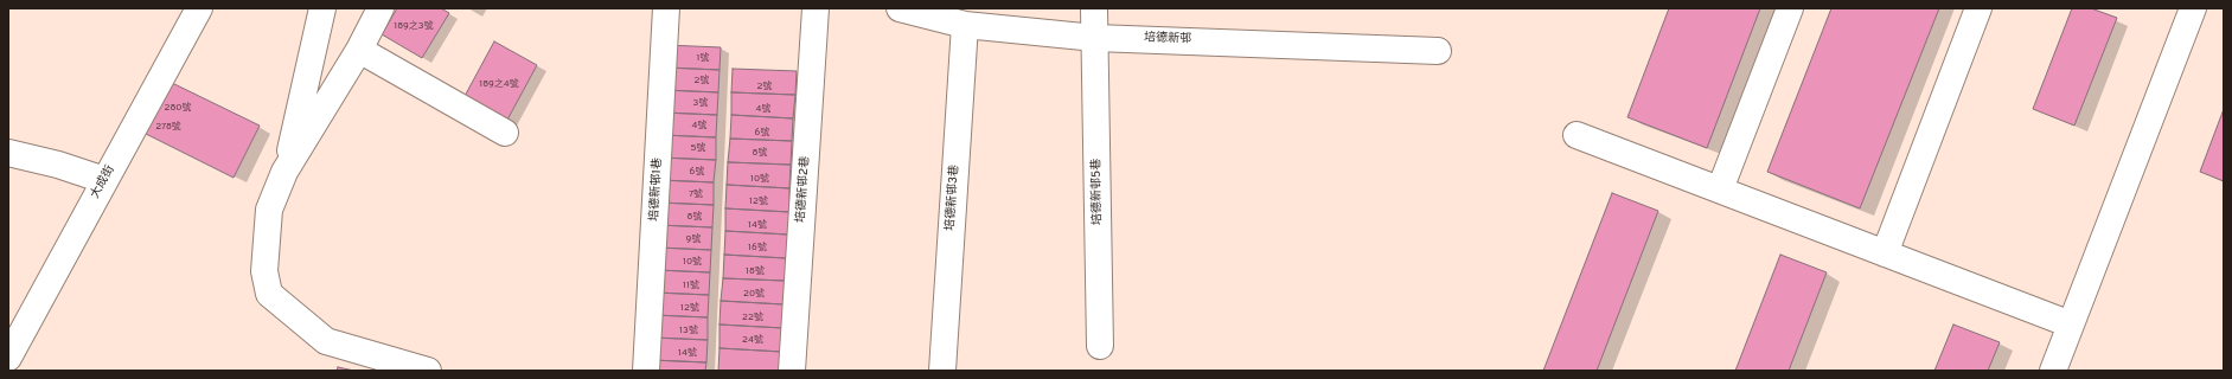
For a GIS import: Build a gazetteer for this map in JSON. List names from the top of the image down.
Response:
{
  "streets": {
    "street": [
      "培德新邨",
      "大成街",
      "培德新邨1巷",
      "培德新邨2巷",
      "培德新邨5巷",
      "培德新邨3巷"
    ]
  },
  "crossings": [
    ["培德新邨", "培德新邨5巷"],
    ["培德新邨", "培德新邨3巷"]
  ],
  "house_numbers": [
    "189之3號",
    "1號",
    "2號",
    "189之4號",
    "2號",
    "3號",
    "280號",
    "4號",
    "4號",
    "278號",
    "6號",
    "5號",
    "8號",
    "6號",
    "10號",
    "7號",
    "12號",
    "8號",
    "14號",
    "9號",
    "16號",
    "10號",
    "18號",
    "11號",
    "20號",
    "12號",
    "22號",
    "13號",
    "24號",
    "14號"
  ]
}
